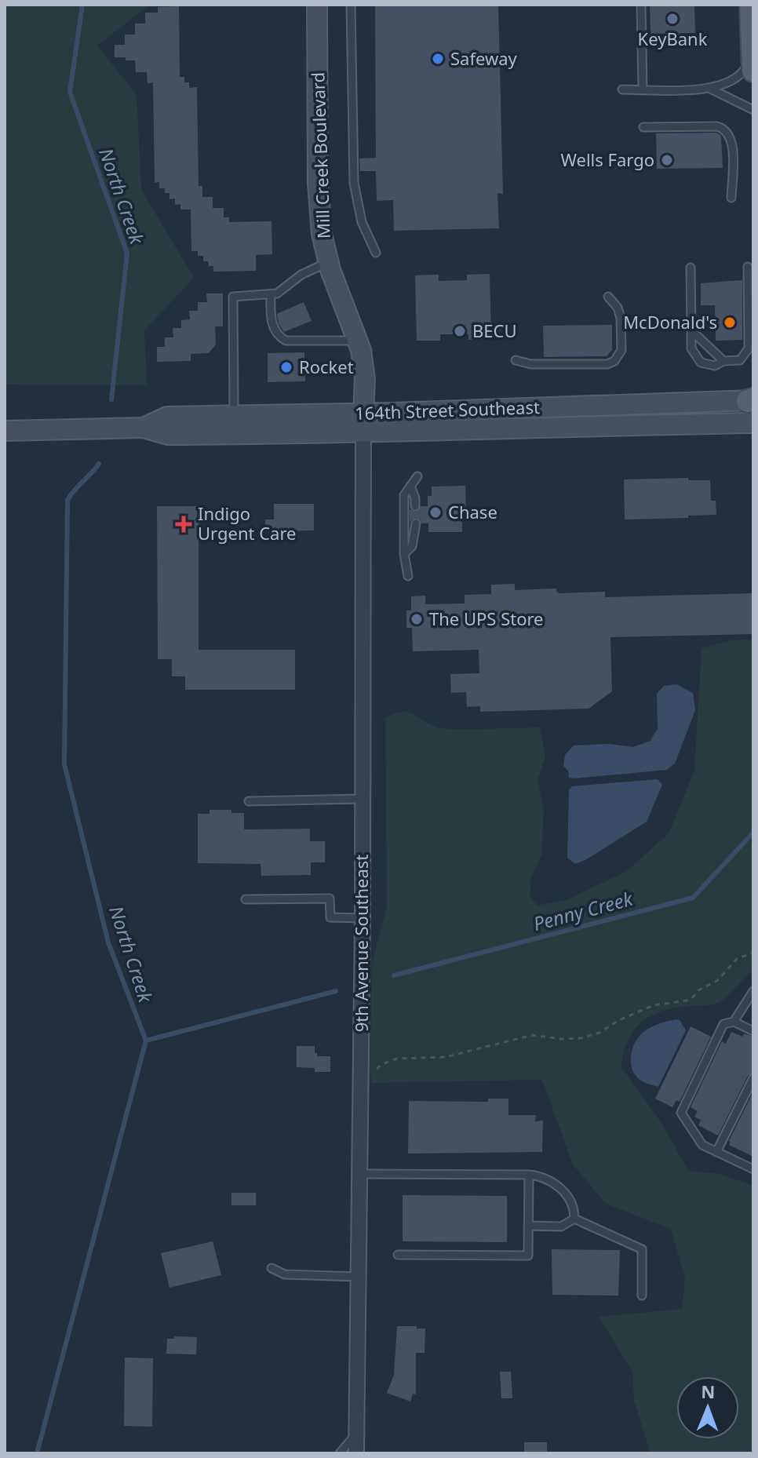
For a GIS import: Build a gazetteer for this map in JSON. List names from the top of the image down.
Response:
{
  "streets": {
    "main road": ["Mill Creek Boulevard", "164th Street Southeast"],
    "street": ["9th Avenue Southeast"]
  },
  "crossings": [
    ["Mill Creek Boulevard", "164th Street Southeast"],
    ["Mill Creek Boulevard", "9th Avenue Southeast"],
    ["164th Street Southeast", "9th Avenue Southeast"]
  ],
  "water": ["North Creek", "Penny Creek"],
  "places": {
    "other": [
      "KeyBank",
      "Safeway",
      "Wells Fargo",
      "McDonald's",
      "BECU",
      "Rocket",
      "Chase",
      "The UPS Store"
    ],
    "health": ["Indigo Urgent Care"]
  },
  "north": "top"
}
